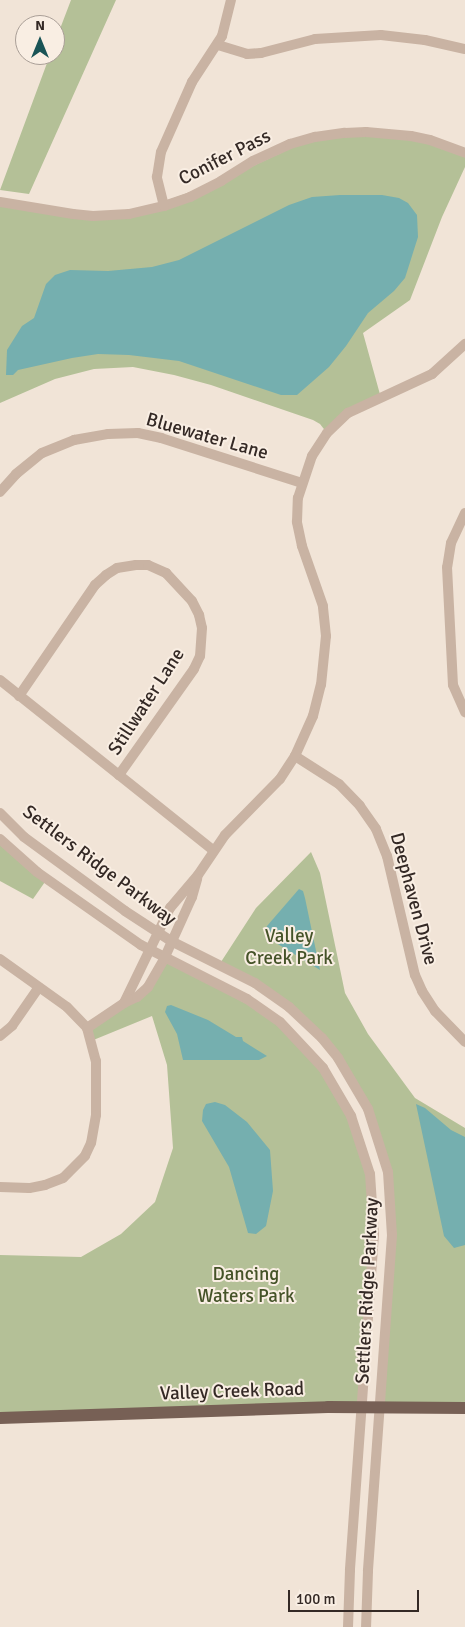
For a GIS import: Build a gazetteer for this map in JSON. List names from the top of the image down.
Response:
{
  "streets": {
    "main road": ["Valley Creek Road"],
    "street": [
      "Conifer Pass",
      "Bluewater Lane",
      "Stillwater Lane",
      "Settlers Ridge Parkway",
      "Deephaven Drive"
    ]
  },
  "crossings": [
    ["Settlers Ridge Parkway", "Valley Creek Road"]
  ],
  "parks": ["Valley Creek Park", "Dancing Waters Park"],
  "scale_bar": "100 m",
  "north": "top"
}
